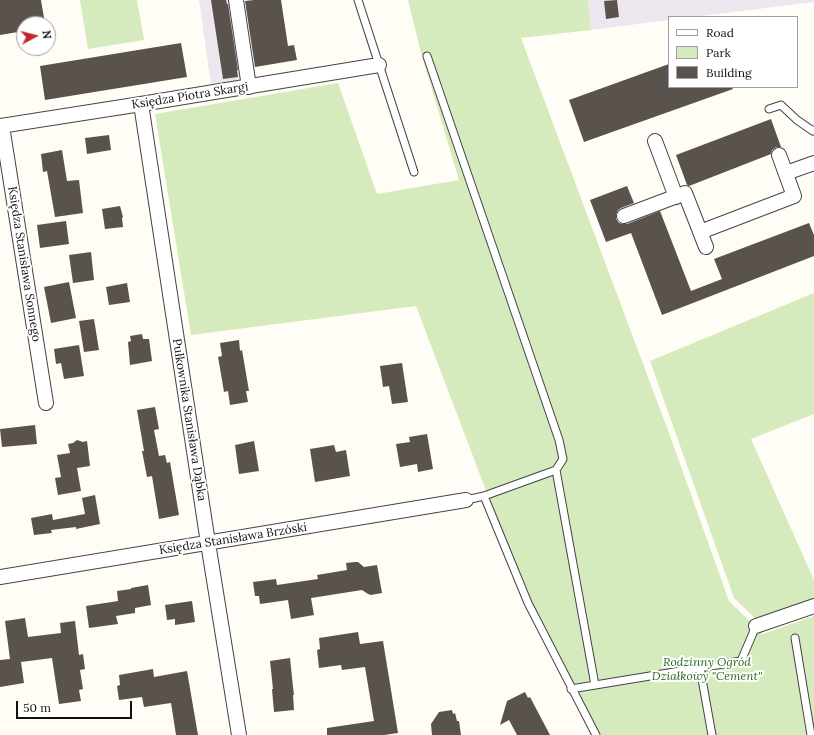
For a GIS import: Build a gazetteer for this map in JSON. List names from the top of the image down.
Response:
{
  "streets": {
    "street": [
      "Księdza Piotra Skargi",
      "Księdza Stanisława Sonnego",
      "Pułkownika Stanisława Dąbka",
      "Księdza Stanisława Brzóski"
    ]
  },
  "crossings": [
    ["Księdza Piotra Skargi", "Księdza Stanisława Sonnego"],
    ["Księdza Piotra Skargi", "Pułkownika Stanisława Dąbka"],
    ["Pułkownika Stanisława Dąbka", "Księdza Stanisława Brzóski"]
  ],
  "parks": ["Rodzinny Ogród Działkowy \"Cement\""],
  "legend": ["Road", "Park", "Building"],
  "scale_bar": "50 m",
  "north": "right"
}
